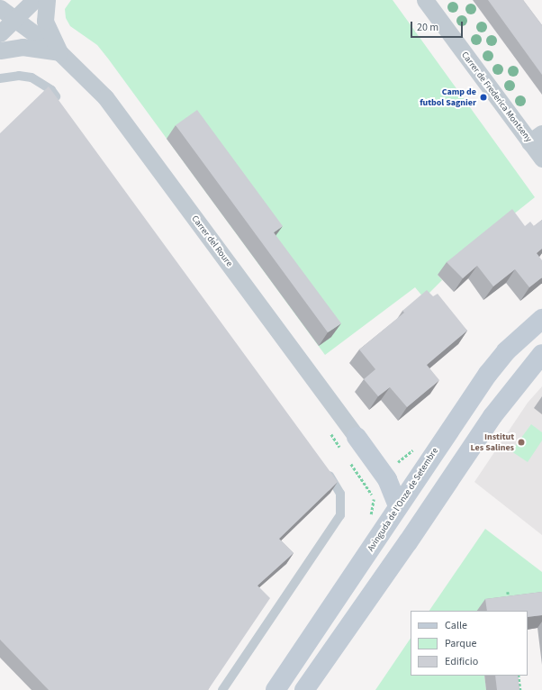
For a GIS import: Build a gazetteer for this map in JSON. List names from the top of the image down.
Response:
{
  "streets": {
    "main road": ["Avinguda de l'Onze de Setembre"],
    "street": ["Carrer de Frederica Montseny", "Carrer del Roure"]
  },
  "places": ["Camp de futbol Sagnier", "Institut Les Salines"],
  "legend": ["Calle", "Parque", "Edificio"],
  "scale_bar": "20 m"
}
